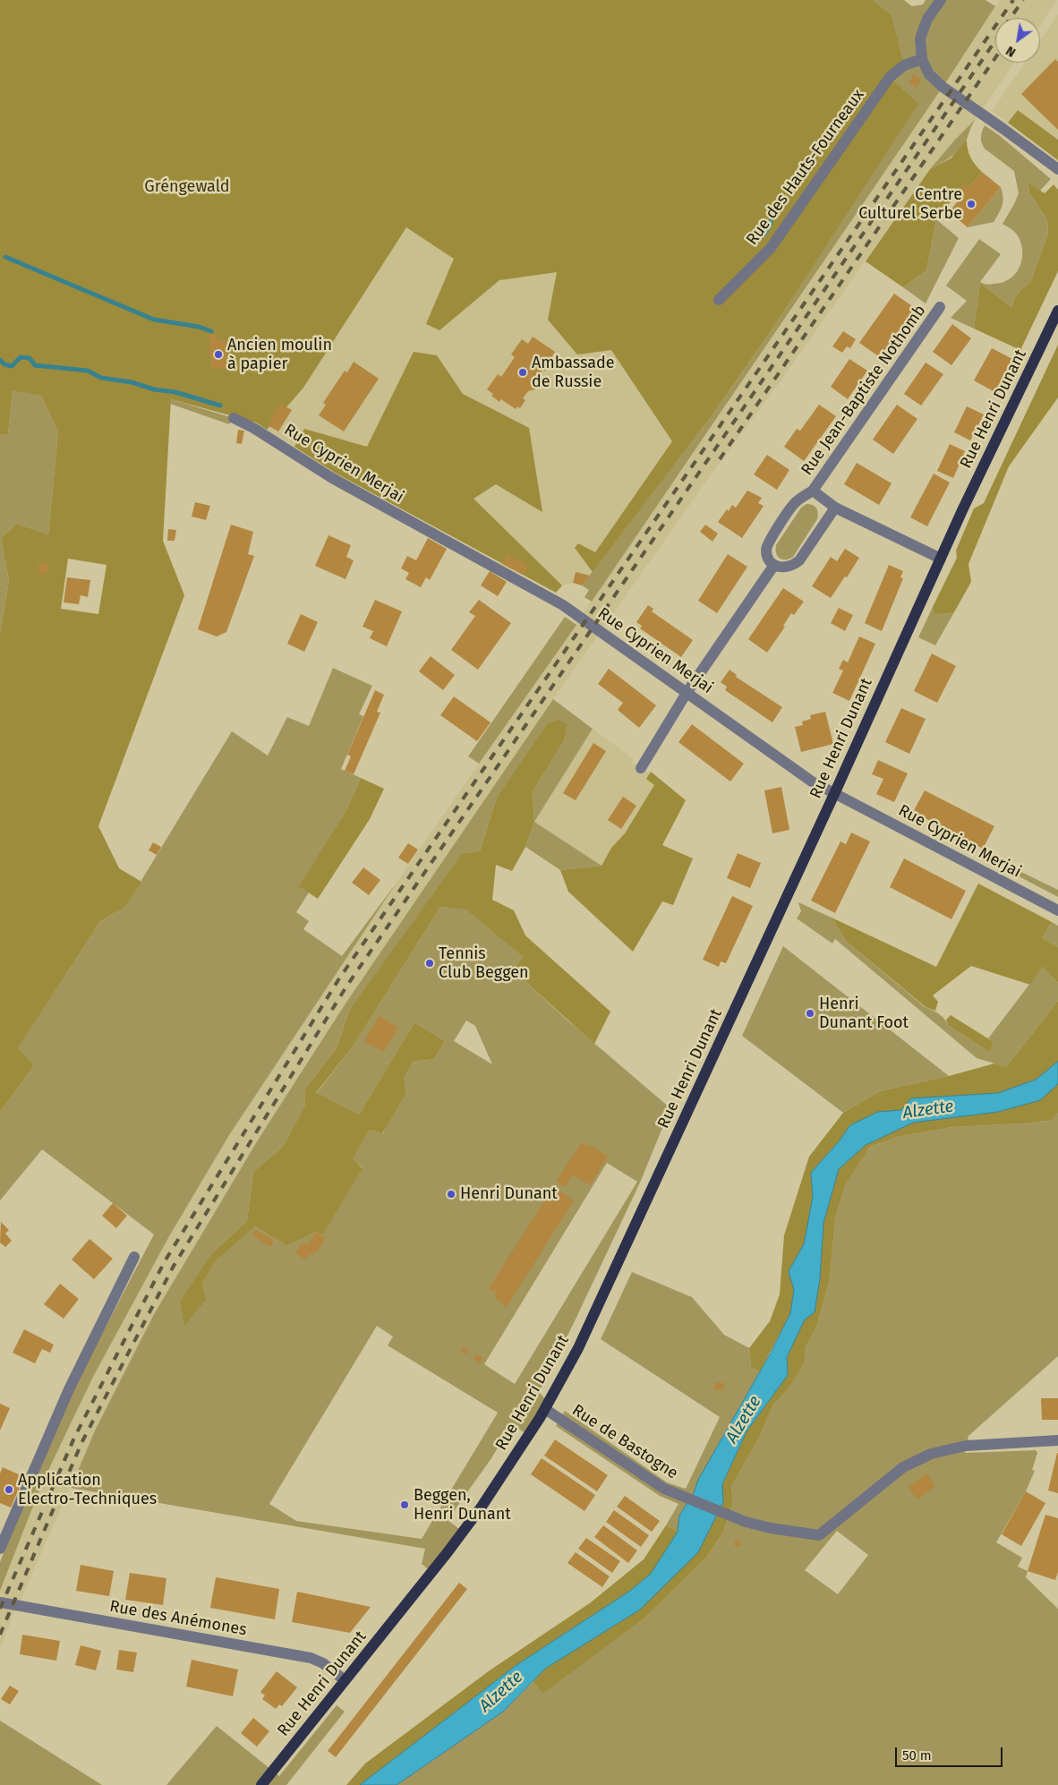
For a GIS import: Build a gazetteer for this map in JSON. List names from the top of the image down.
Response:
{
  "streets": {
    "main road": ["Rue Henri Dunant"],
    "street": [
      "Rue des Hauts-Fourneaux",
      "Rue Jean-Baptiste Nothomb",
      "Rue Cyprien Merjai",
      "Rue de Bastogne",
      "Rue des Anémones"
    ]
  },
  "crossings": [
    ["Rue Jean-Baptiste Nothomb", "Rue Henri Dunant"],
    ["Rue Henri Dunant", "Rue Cyprien Merjai"],
    ["Rue Henri Dunant", "Rue de Bastogne"],
    ["Rue Henri Dunant", "Rue des Anémones"]
  ],
  "water": ["Alzette"],
  "parks": ["Gréngewald"],
  "places": [
    "Centre Culturel Serbe",
    "Ancien moulin à papier",
    "Ambassade de Russie",
    "Tennis Club Beggen",
    "Henri Dunant Foot",
    "Henri Dunant",
    "Application Electro-Techniques",
    "Beggen, Henri Dunant"
  ],
  "scale_bar": "50 m",
  "north": "bottom left"
}
